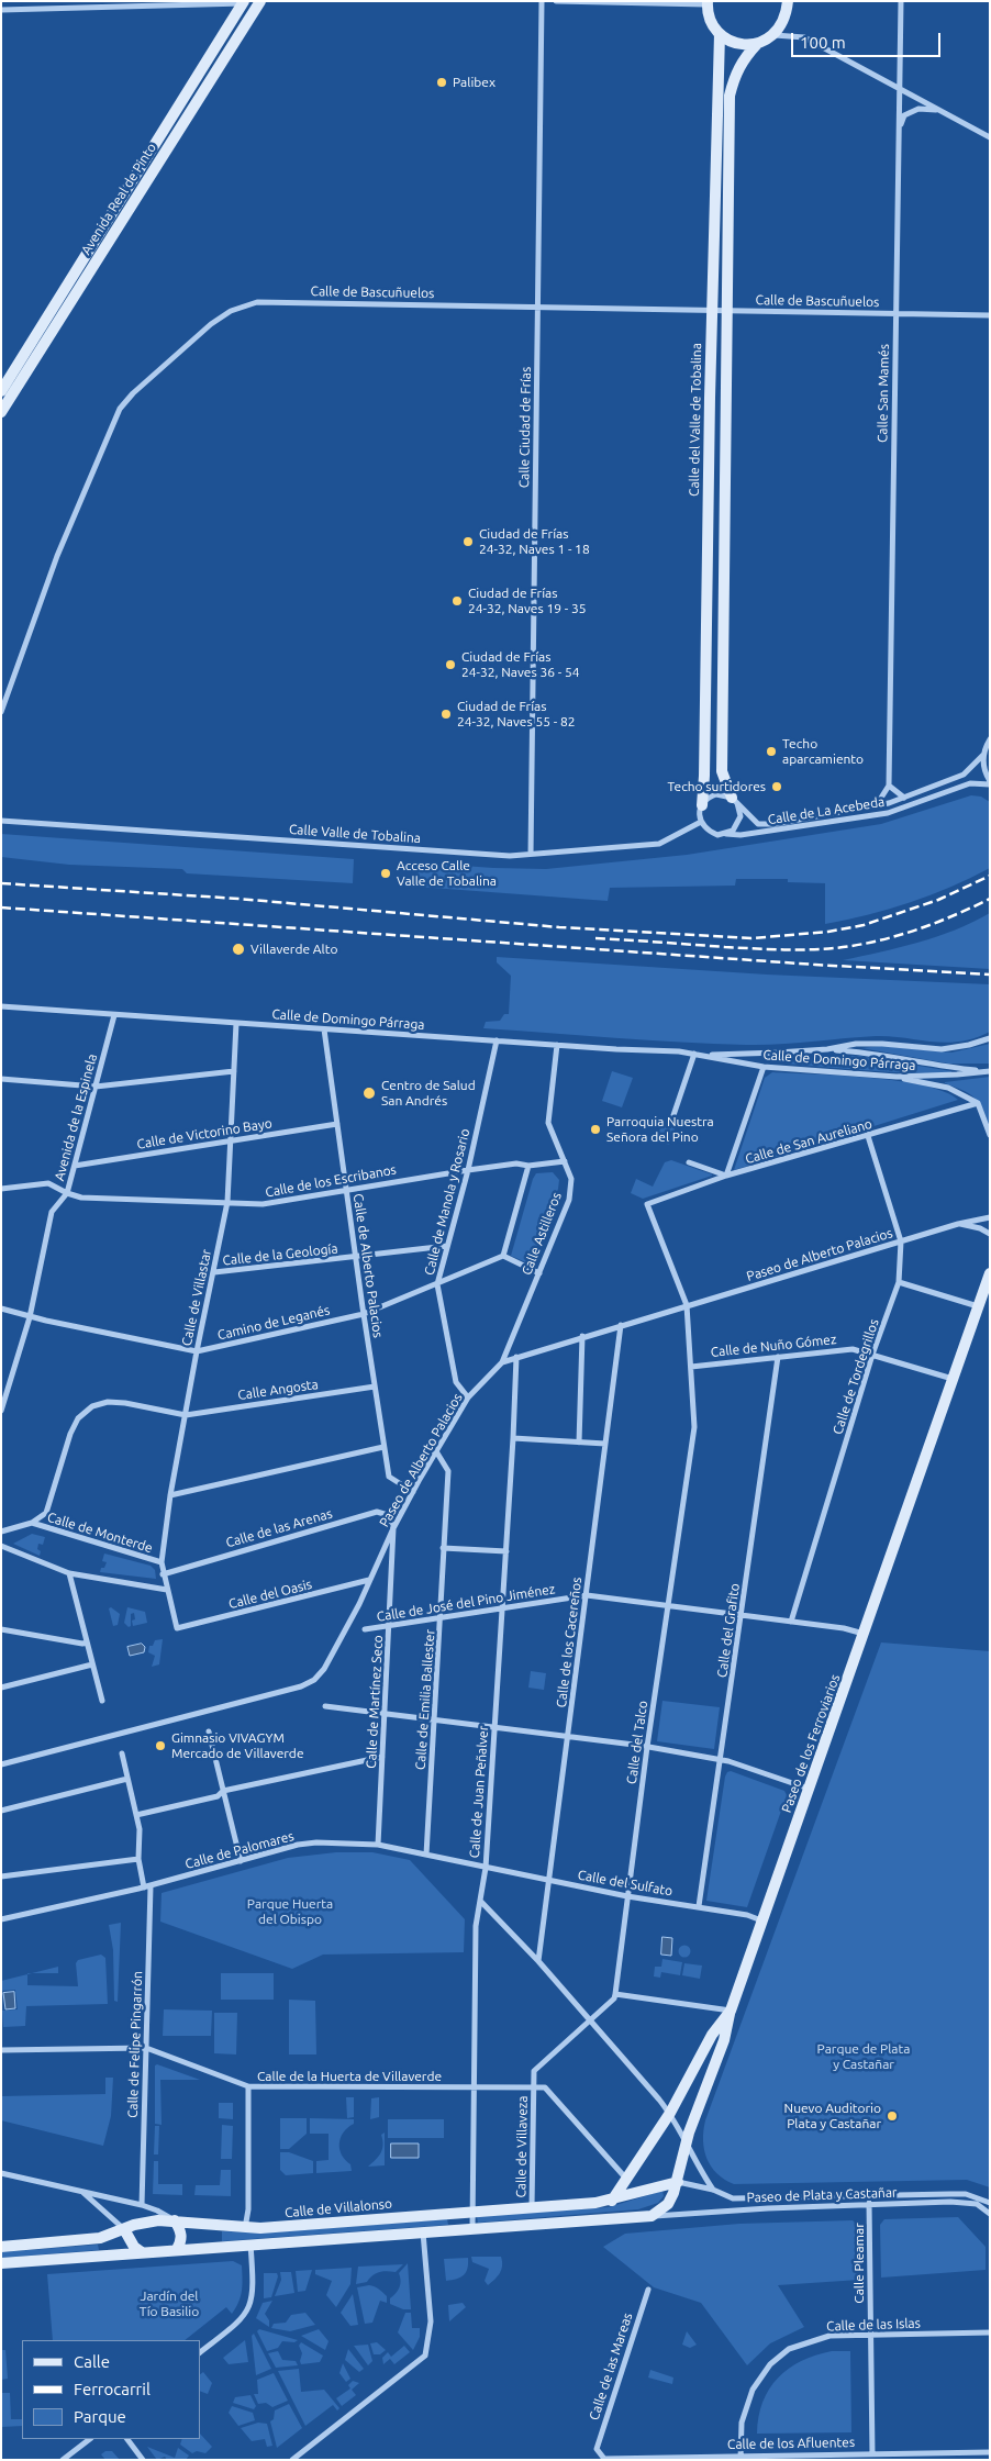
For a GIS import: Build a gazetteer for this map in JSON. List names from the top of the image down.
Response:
{
  "streets": {
    "main road": [
      "Avenida Real de Pinto",
      "Calle del Valle de Tobalina",
      "Paseo de los Ferroviarios",
      "Calle de Villalonso"
    ],
    "street": [
      "Calle de Bascuñuelos",
      "Calle San Mamés",
      "Calle Ciudad de Frías",
      "Calle de La Acebeda",
      "Calle Valle de Tobalina",
      "Calle de Domingo Párraga",
      "Avenida de la Espinela",
      "Calle de Victorino Bayo",
      "Calle de San Aureliano",
      "Calle de los Escribanos",
      "Calle de Manola y Rosario",
      "Calle Astilleros",
      "Calle de la Geología",
      "Paseo de Alberto Palacios",
      "Calle de Alberto Palacios",
      "Calle de Villastar",
      "Camino de Leganés",
      "Calle de Nuño Gómez",
      "Calle de Tordegrillos",
      "Calle Angosta",
      "Calle de las Arenas",
      "Calle de Monterde",
      "Calle del Oasis",
      "Calle de José del Pino Jiménez",
      "Calle del Grafito",
      "Calle de los Cacereños",
      "Calle de Emilia Ballester",
      "Calle de Martínez Seco",
      "Calle del Talco",
      "Calle de Juan Peñalver",
      "Calle de Palomares",
      "Calle del Sulfato",
      "Calle de Felipe Pingarrón",
      "Calle de la Huerta de Villaverde",
      "Calle de Villaveza",
      "Paseo de Plata y Castañar",
      "Calle Pleamar",
      "Calle de las Islas",
      "Calle de las Mareas",
      "Calle de los Afluentes"
    ]
  },
  "crossings": [
    ["Calle de Bascuñuelos", "Calle San Mamés"],
    ["Calle de Bascuñuelos", "Calle del Valle de Tobalina"],
    ["Calle de Bascuñuelos", "Calle Ciudad de Frías"],
    ["Calle del Valle de Tobalina", "Calle de La Acebeda"],
    ["Calle del Valle de Tobalina", "Calle Valle de Tobalina"],
    ["Calle Ciudad de Frías", "Calle Valle de Tobalina"],
    ["Calle de La Acebeda", "Calle Valle de Tobalina"],
    ["Calle de Domingo Párraga", "Avenida de la Espinela"],
    ["Calle de Domingo Párraga", "Calle de Manola y Rosario"],
    ["Calle de Domingo Párraga", "Calle Astilleros"],
    ["Calle de Domingo Párraga", "Calle de Alberto Palacios"],
    ["Calle de Domingo Párraga", "Calle de Villastar"],
    ["Avenida de la Espinela", "Calle de Victorino Bayo"],
    ["Avenida de la Espinela", "Calle de los Escribanos"],
    ["Avenida de la Espinela", "Camino de Leganés"],
    ["Calle de Victorino Bayo", "Calle de Alberto Palacios"],
    ["Calle de Victorino Bayo", "Calle de Villastar"],
    ["Calle de San Aureliano", "Calle de Tordegrillos"],
    ["Calle de San Aureliano", "Calle del Talco"],
    ["Calle de los Escribanos", "Calle de Manola y Rosario"],
    ["Calle de los Escribanos", "Calle Astilleros"],
    ["Calle de los Escribanos", "Calle de Alberto Palacios"],
    ["Calle de los Escribanos", "Calle de Villastar"],
    ["Calle de Manola y Rosario", "Calle de la Geología"],
    ["Calle de Manola y Rosario", "Paseo de Alberto Palacios"],
    ["Calle de Manola y Rosario", "Camino de Leganés"],
    ["Calle Astilleros", "Paseo de Alberto Palacios"],
    ["Calle de la Geología", "Calle de Alberto Palacios"],
    ["Calle de la Geología", "Calle de Villastar"],
    ["Paseo de Alberto Palacios", "Calle de Alberto Palacios"],
    ["Paseo de Alberto Palacios", "Calle de Tordegrillos"],
    ["Paseo de Alberto Palacios", "Calle de las Arenas"],
    ["Paseo de Alberto Palacios", "Calle del Oasis"],
    ["Paseo de Alberto Palacios", "Calle de los Cacereños"],
    ["Paseo de Alberto Palacios", "Calle de Emilia Ballester"],
    ["Paseo de Alberto Palacios", "Calle de Martínez Seco"],
    ["Paseo de Alberto Palacios", "Calle del Talco"],
    ["Paseo de Alberto Palacios", "Calle de Juan Peñalver"],
    ["Calle de Alberto Palacios", "Camino de Leganés"],
    ["Calle de Alberto Palacios", "Calle Angosta"],
    ["Calle de Villastar", "Camino de Leganés"],
    ["Calle de Villastar", "Calle Angosta"],
    ["Calle de Villastar", "Calle de las Arenas"],
    ["Calle de Villastar", "Calle de Monterde"],
    ["Calle de Villastar", "Calle del Oasis"],
    ["Calle de Nuño Gómez", "Calle de Tordegrillos"],
    ["Calle de Nuño Gómez", "Calle del Grafito"],
    ["Calle de Nuño Gómez", "Calle del Talco"],
    ["Calle de Nuño Gómez", "Paseo de los Ferroviarios"],
    ["Calle de Tordegrillos", "Calle de José del Pino Jiménez"],
    ["Calle Angosta", "Calle de Monterde"],
    ["Calle de las Arenas", "Calle de Martínez Seco"],
    ["Calle de José del Pino Jiménez", "Calle del Grafito"],
    ["Calle de José del Pino Jiménez", "Calle de los Cacereños"],
    ["Calle de José del Pino Jiménez", "Calle de Emilia Ballester"],
    ["Calle de José del Pino Jiménez", "Calle de Martínez Seco"],
    ["Calle de José del Pino Jiménez", "Calle del Talco"],
    ["Calle de José del Pino Jiménez", "Paseo de los Ferroviarios"],
    ["Calle de José del Pino Jiménez", "Calle de Juan Peñalver"],
    ["Calle del Grafito", "Calle del Sulfato"],
    ["Calle de los Cacereños", "Calle del Sulfato"],
    ["Calle de Emilia Ballester", "Calle de Palomares"],
    ["Calle de Martínez Seco", "Calle de Palomares"],
    ["Calle del Talco", "Calle del Sulfato"],
    ["Paseo de los Ferroviarios", "Calle del Sulfato"],
    ["Paseo de los Ferroviarios", "Calle de Villalonso"],
    ["Calle de Juan Peñalver", "Calle de Palomares"],
    ["Calle de Juan Peñalver", "Calle del Sulfato"],
    ["Calle de Juan Peñalver", "Calle de la Huerta de Villaverde"],
    ["Calle de Juan Peñalver", "Calle de Villalonso"],
    ["Calle de Palomares", "Calle del Sulfato"],
    ["Calle de Palomares", "Calle de Felipe Pingarrón"],
    ["Calle de Felipe Pingarrón", "Calle de la Huerta de Villaverde"],
    ["Calle de Villaveza", "Calle de Villalonso"],
    ["Paseo de Plata y Castañar", "Calle de Villalonso"],
    ["Paseo de Plata y Castañar", "Calle Pleamar"],
    ["Calle Pleamar", "Calle de las Islas"],
    ["Calle Pleamar", "Calle de los Afluentes"],
    ["Calle de las Islas", "Calle de los Afluentes"],
    ["Calle de las Mareas", "Calle de los Afluentes"]
  ],
  "parks": ["Parque Huerta del Obispo", "Parque de Plata y Castañar", "Jardín del Tío Basilio"],
  "places": [
    "Palibex",
    "Ciudad de Frías 24-32, Naves 1 - 18",
    "Ciudad de Frías 24-32, Naves 19 - 35",
    "Ciudad de Frías 24-32, Naves 36 - 54",
    "Ciudad de Frías 24-32, Naves 55 - 82",
    "Techo aparcamiento",
    "Techo surtidores",
    "Acceso Calle Valle de Tobalina",
    "Villaverde Alto",
    "Centro de Salud San Andrés",
    "Parroquia Nuestra Señora del Pino",
    "Gimnasio VIVAGYM Mercado de Villaverde",
    "Nuevo Auditorio Plata y Castañar"
  ],
  "legend": ["Calle", "Ferrocarril", "Parque"],
  "scale_bar": "100 m"
}
